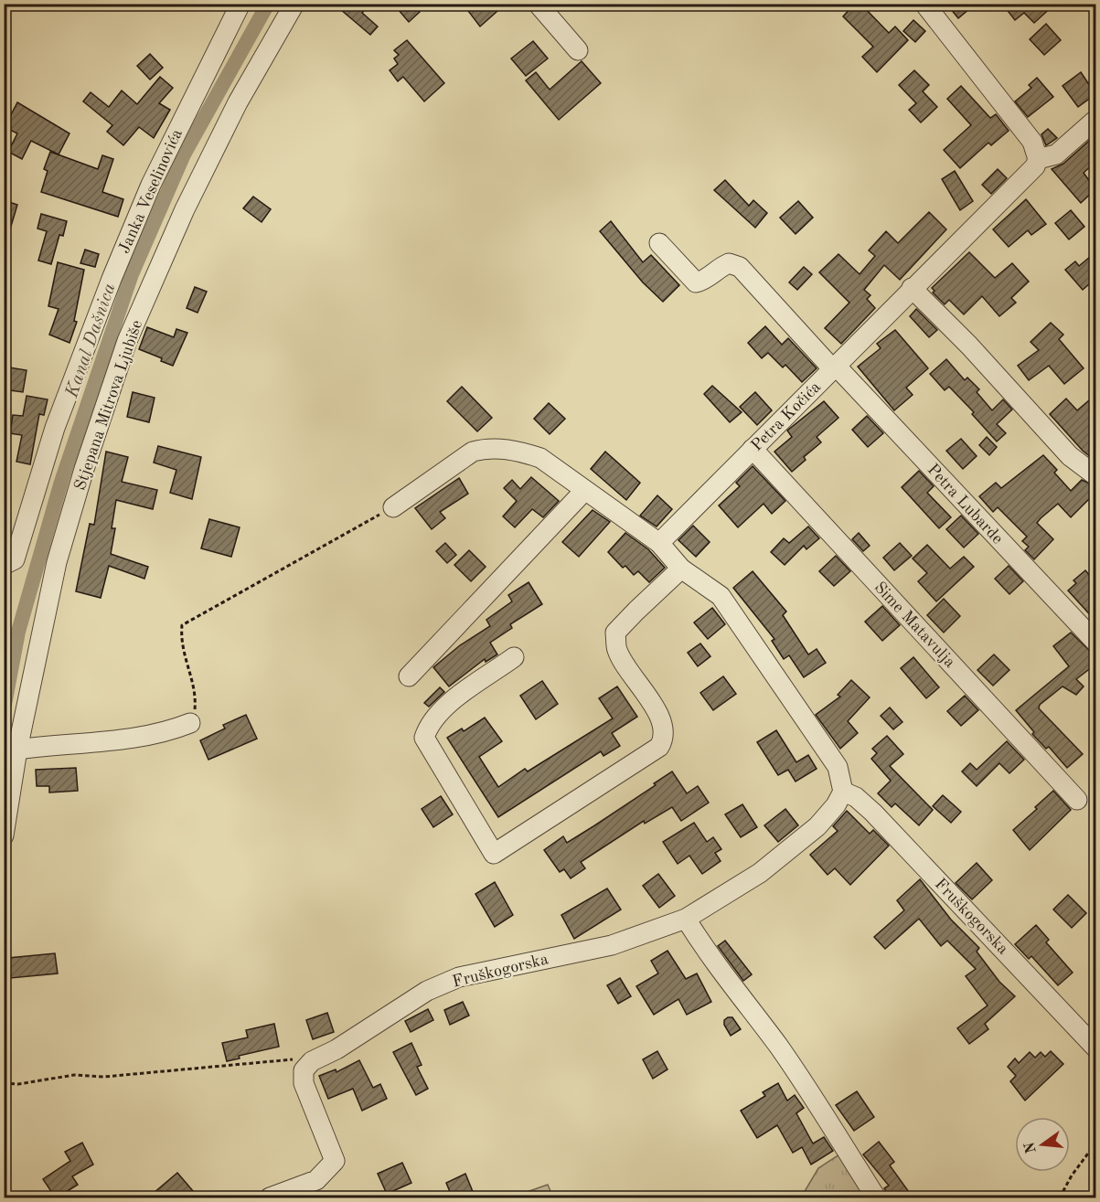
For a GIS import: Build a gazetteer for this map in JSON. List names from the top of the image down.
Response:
{
  "streets": {
    "street": [
      "Janka Veselinovića",
      "Stjepana Mitrova Ljubiše",
      "Petra Kočića",
      "Petra Lubarde",
      "Sime Matavulja",
      "Fruškogorska"
    ]
  },
  "crossings": [
    ["Petra Kočića", "Petra Lubarde"],
    ["Petra Kočića", "Sime Matavulja"]
  ],
  "water": ["Kanal Dašnica"],
  "north": "left"
}
